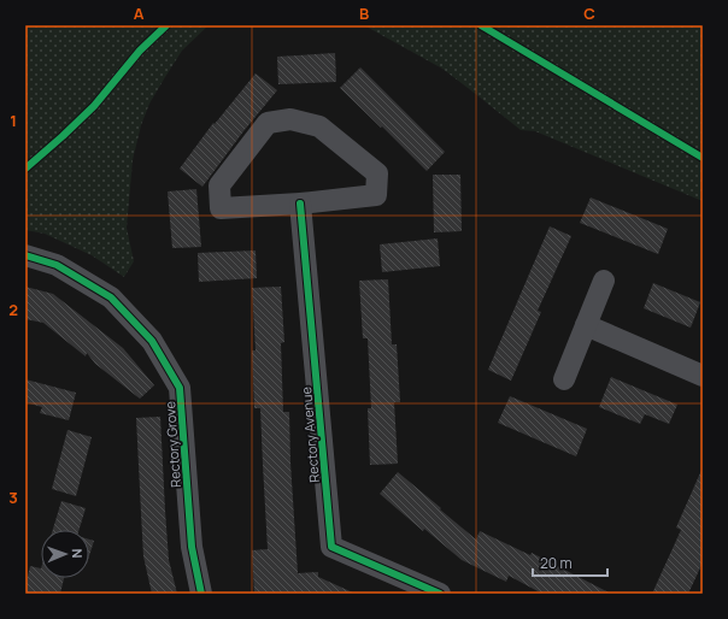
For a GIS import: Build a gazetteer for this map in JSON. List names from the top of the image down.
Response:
{
  "streets": {
    "street": ["Rectory Avenue", "Rectory Grove"]
  },
  "scale_bar": "20 m",
  "north": "right",
  "grid": {
    "columns": ["A", "B", "C"],
    "rows": ["1", "2", "3"]
  }
}
